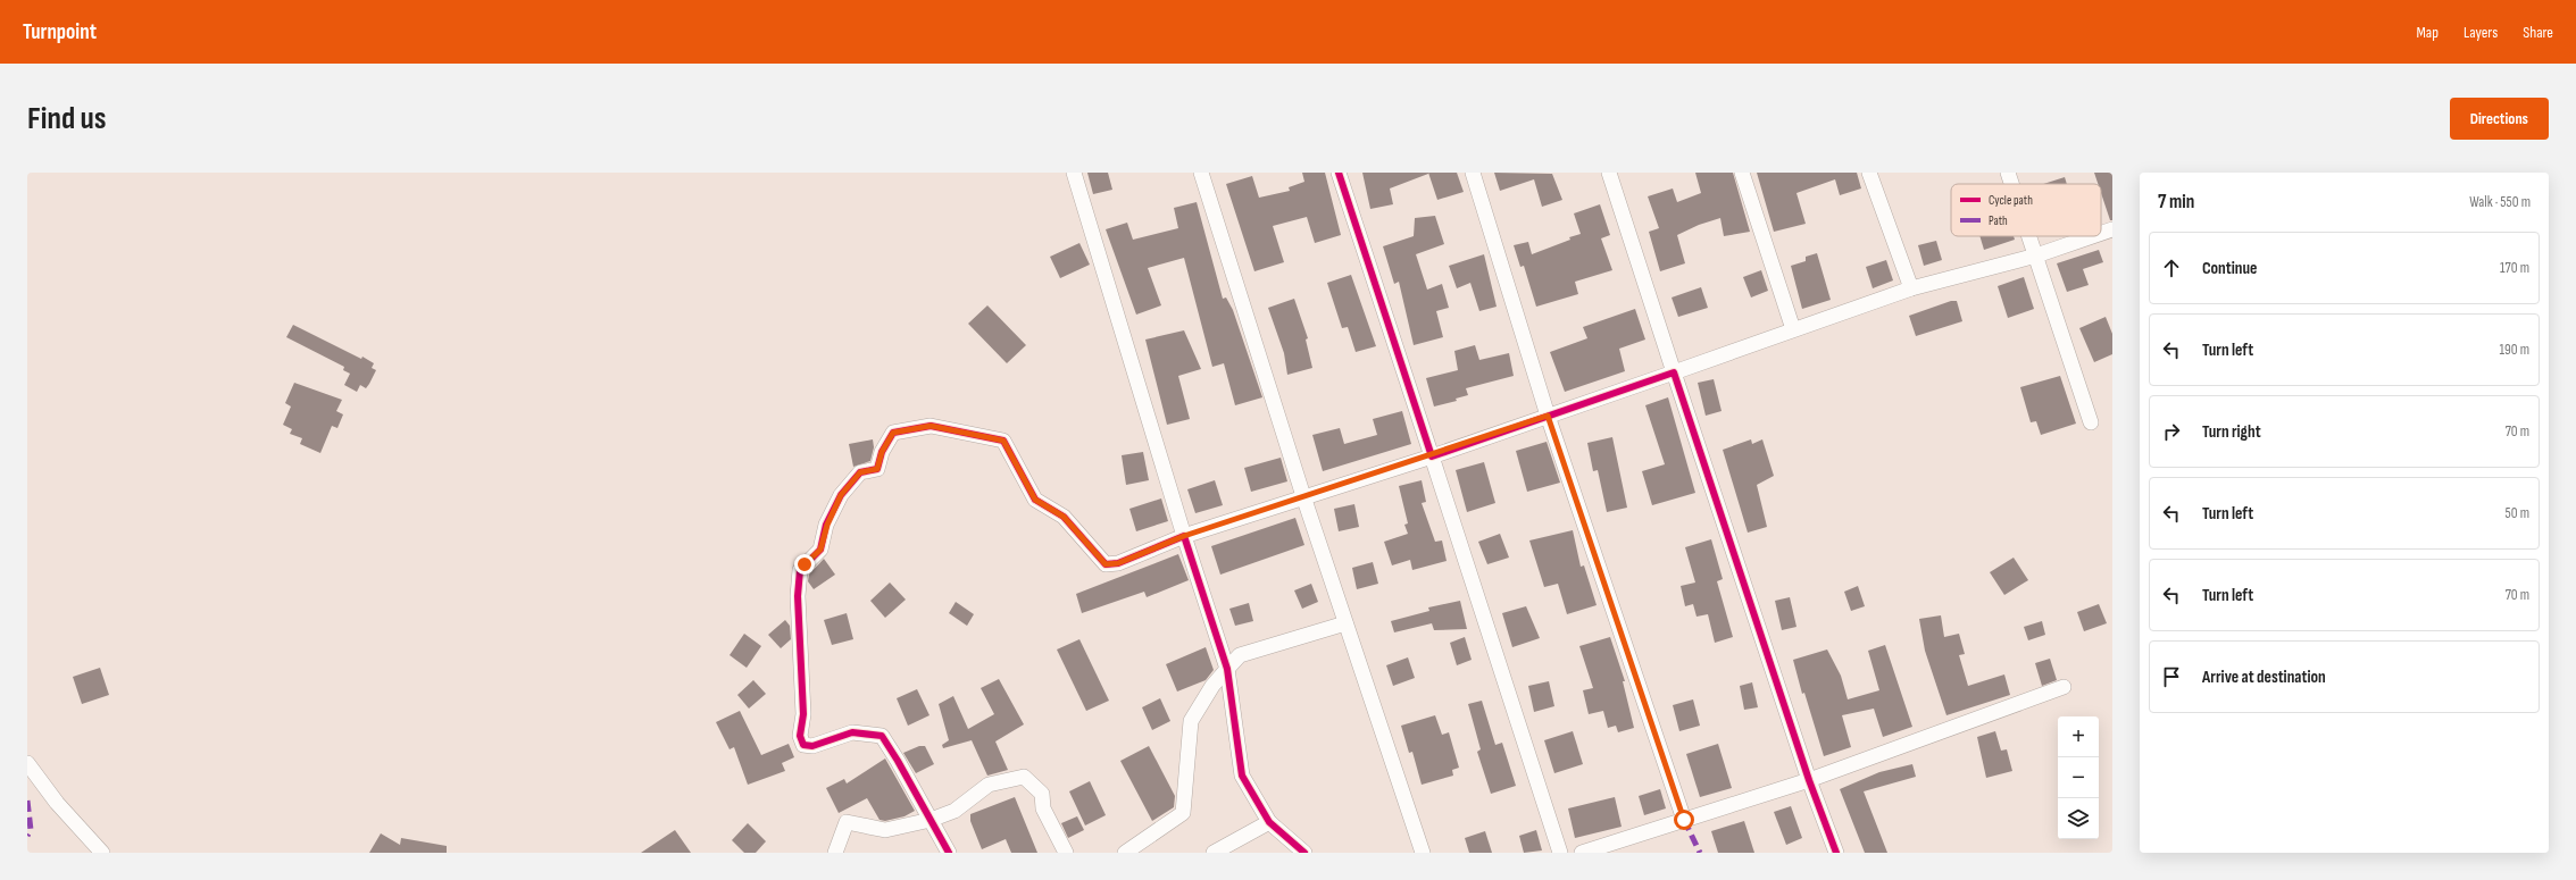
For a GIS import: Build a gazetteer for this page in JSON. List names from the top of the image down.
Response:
{
  "legend": ["Cycle path", "Path"],
  "page": {
    "header": "Turnpoint",
    "nav": ["Map", "Layers", "Share"],
    "buttons": "Directions",
    "title": "Find us",
    "heading": ["7 min", "Walk · 550 m"],
    "list": [
      ["Continue", "170 m"],
      ["Turn left", "190 m"],
      ["Turn right", "70 m"],
      ["Turn left", "50 m"],
      ["Turn left", "70 m"],
      "Arrive at destination"
    ],
    "map_buttons": ["+", "−"]
  }
}
